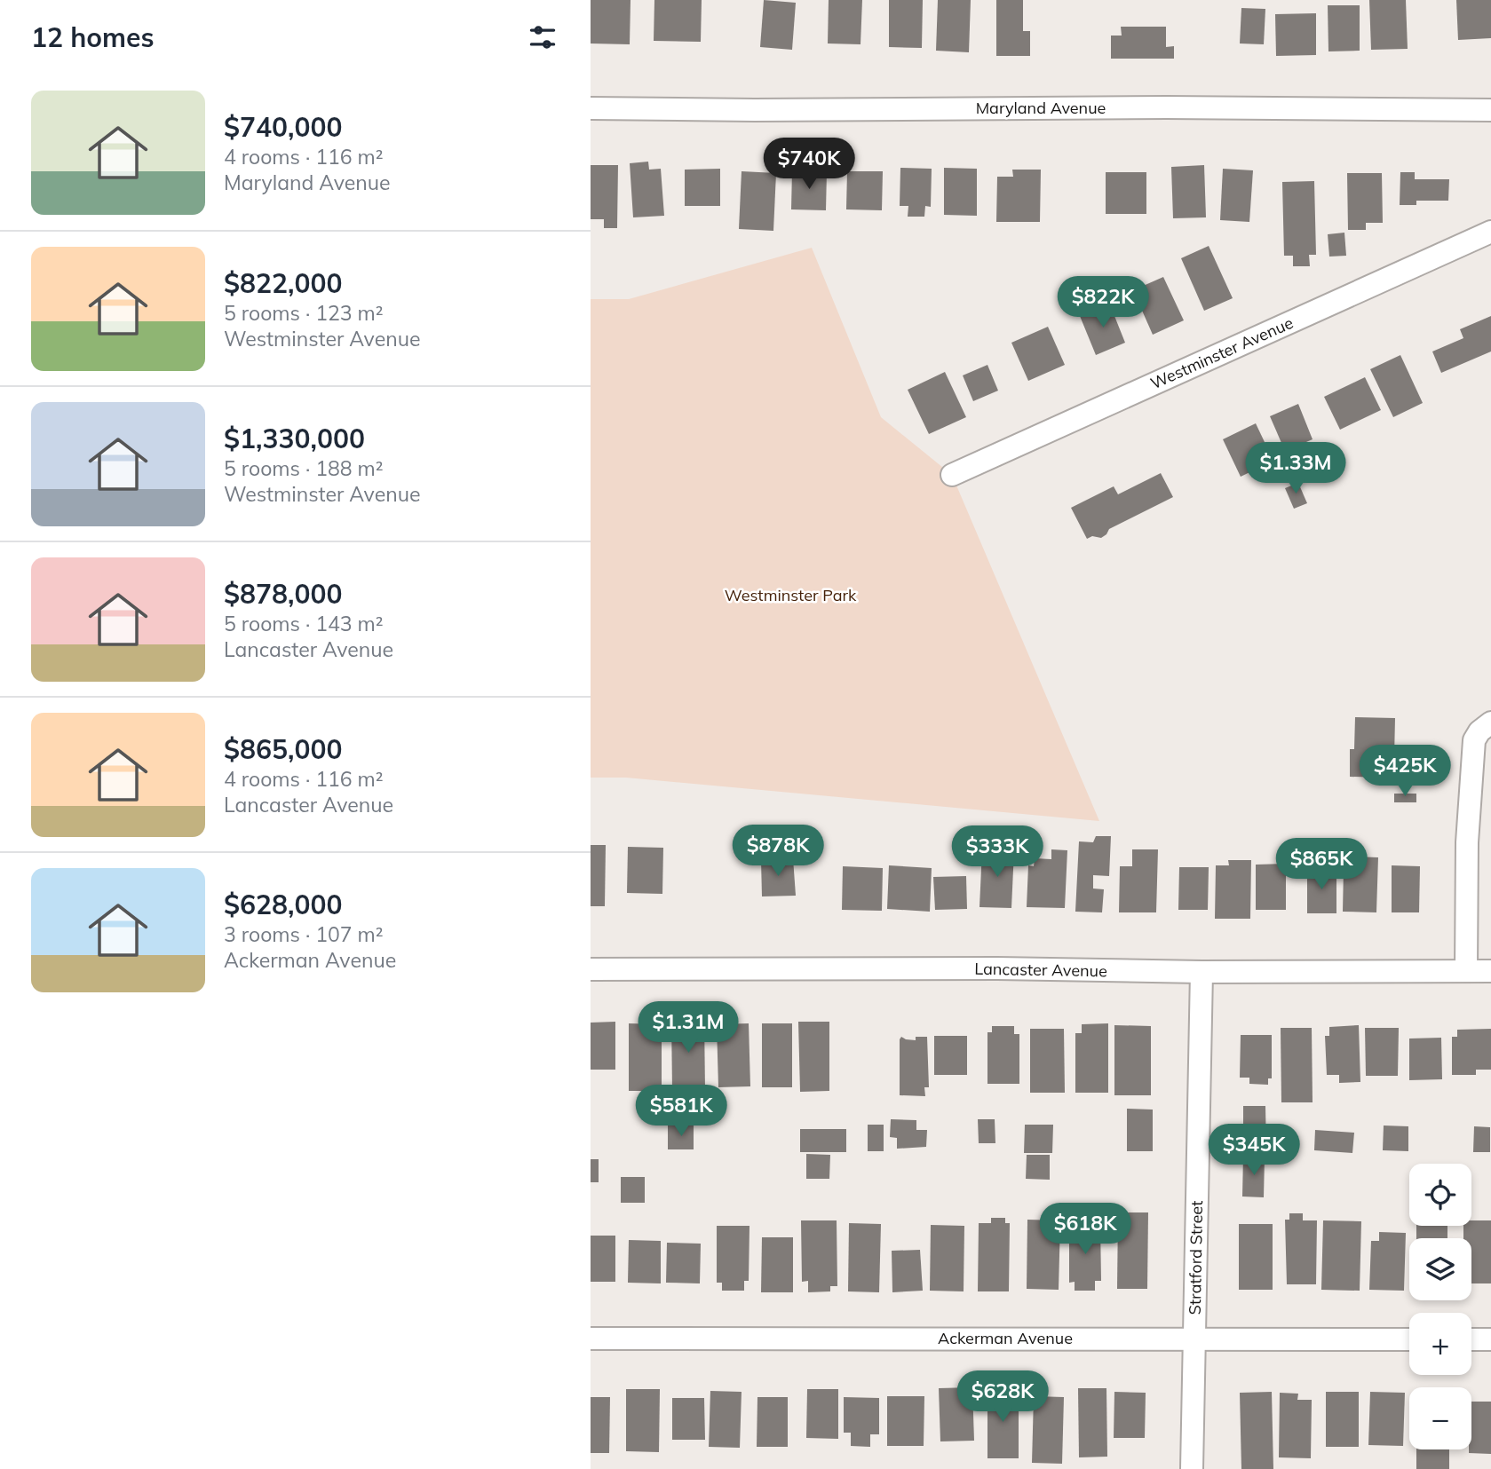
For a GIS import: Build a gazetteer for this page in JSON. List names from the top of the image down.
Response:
{
  "streets": {
    "street": [
      "Maryland Avenue",
      "Westminster Avenue",
      "Lancaster Avenue",
      "Stratford Street",
      "Ackerman Avenue"
    ]
  },
  "crossings": [
    ["Lancaster Avenue", "Stratford Street"],
    ["Stratford Street", "Ackerman Avenue"]
  ],
  "parks": ["Westminster Park"],
  "page": {
    "heading": "12 homes",
    "list": [
      {
        "name": "$740,000",
        "note": "4 rooms · 116 m² · Maryland Avenue"
      },
      {
        "name": "$822,000",
        "note": "5 rooms · 123 m² · Westminster Avenue"
      },
      {
        "name": "$1,330,000",
        "note": "5 rooms · 188 m² · Westminster Avenue"
      },
      {
        "name": "$878,000",
        "note": "5 rooms · 143 m² · Lancaster Avenue"
      },
      {
        "name": "$865,000",
        "note": "4 rooms · 116 m² · Lancaster Avenue"
      },
      {
        "name": "$628,000",
        "note": "3 rooms · 107 m² · Ackerman Avenue"
      }
    ],
    "price": [
      "$740K",
      "$822K",
      "$1.33M",
      "$425K",
      "$878K",
      "$333K",
      "$865K",
      "$1.31M",
      "$581K",
      "$345K",
      "$618K",
      "$628K"
    ],
    "map_buttons": ["+", "−"]
  }
}
